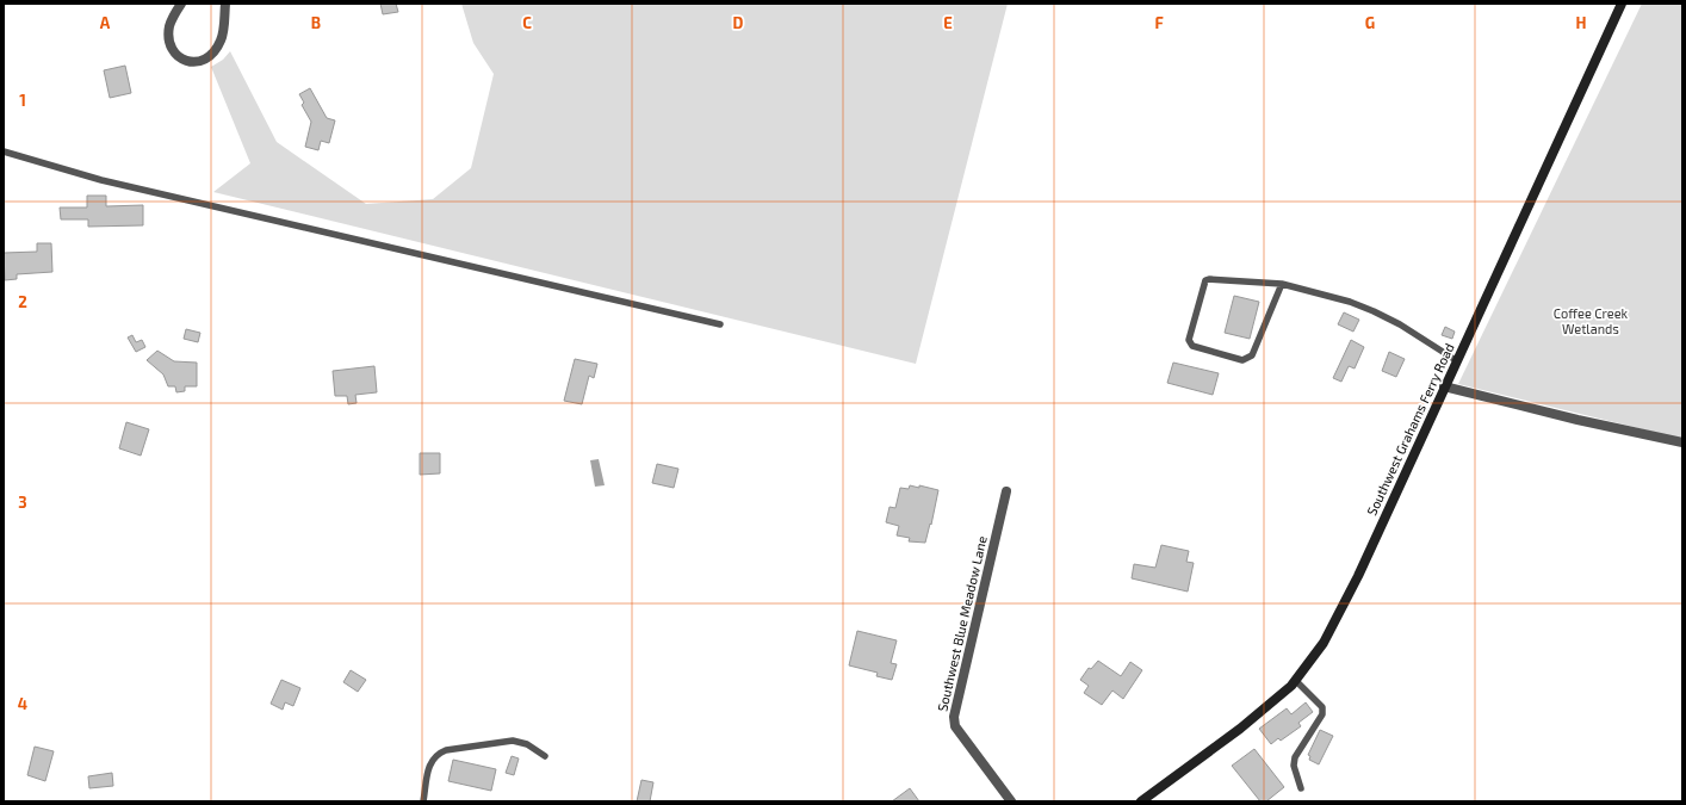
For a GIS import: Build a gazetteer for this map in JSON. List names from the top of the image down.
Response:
{
  "streets": {
    "main road": ["Southwest Grahams Ferry Road"],
    "street": ["Southwest Blue Meadow Lane"]
  },
  "parks": ["Coffee Creek Wetlands"],
  "grid": {
    "columns": [
      "A",
      "B",
      "C",
      "D",
      "E",
      "F",
      "G",
      "H"
    ],
    "rows": [
      "1",
      "2",
      "3",
      "4"
    ]
  }
}
